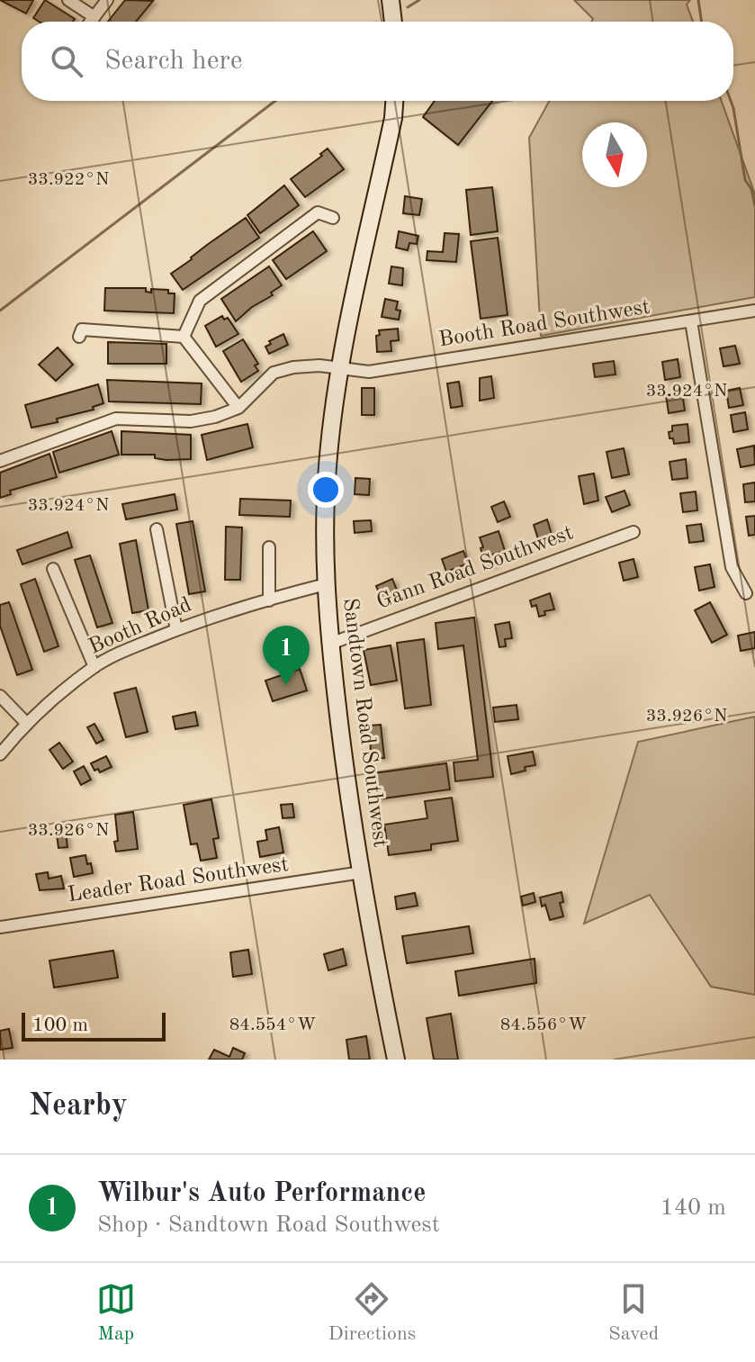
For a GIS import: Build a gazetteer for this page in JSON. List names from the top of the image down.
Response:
{
  "streets": {
    "street": [
      "Booth Road Southwest",
      "Gann Road Southwest",
      "Booth Road",
      "Sandtown Road Southwest",
      "Leader Road Southwest"
    ]
  },
  "crossings": [
    ["Booth Road Southwest", "Sandtown Road Southwest"],
    ["Gann Road Southwest", "Sandtown Road Southwest"],
    ["Booth Road", "Sandtown Road Southwest"],
    ["Sandtown Road Southwest", "Leader Road Southwest"]
  ],
  "scale_bar": "100 m",
  "north": "bottom",
  "page": {
    "search": "Search here",
    "pins": "1",
    "scale": "100 m",
    "heading": "Nearby",
    "list": [
      {
        "mark": "1",
        "name": "Wilbur's Auto Performance",
        "note": "Shop · Sandtown Road Southwest",
        "value": "140 m"
      }
    ],
    "nav": ["Map", "Directions", "Saved"]
  },
  "coordinates": [
    "33.922°N",
    "33.924°N",
    "33.926°N",
    "84.554°W",
    "84.556°W"
  ]
}
